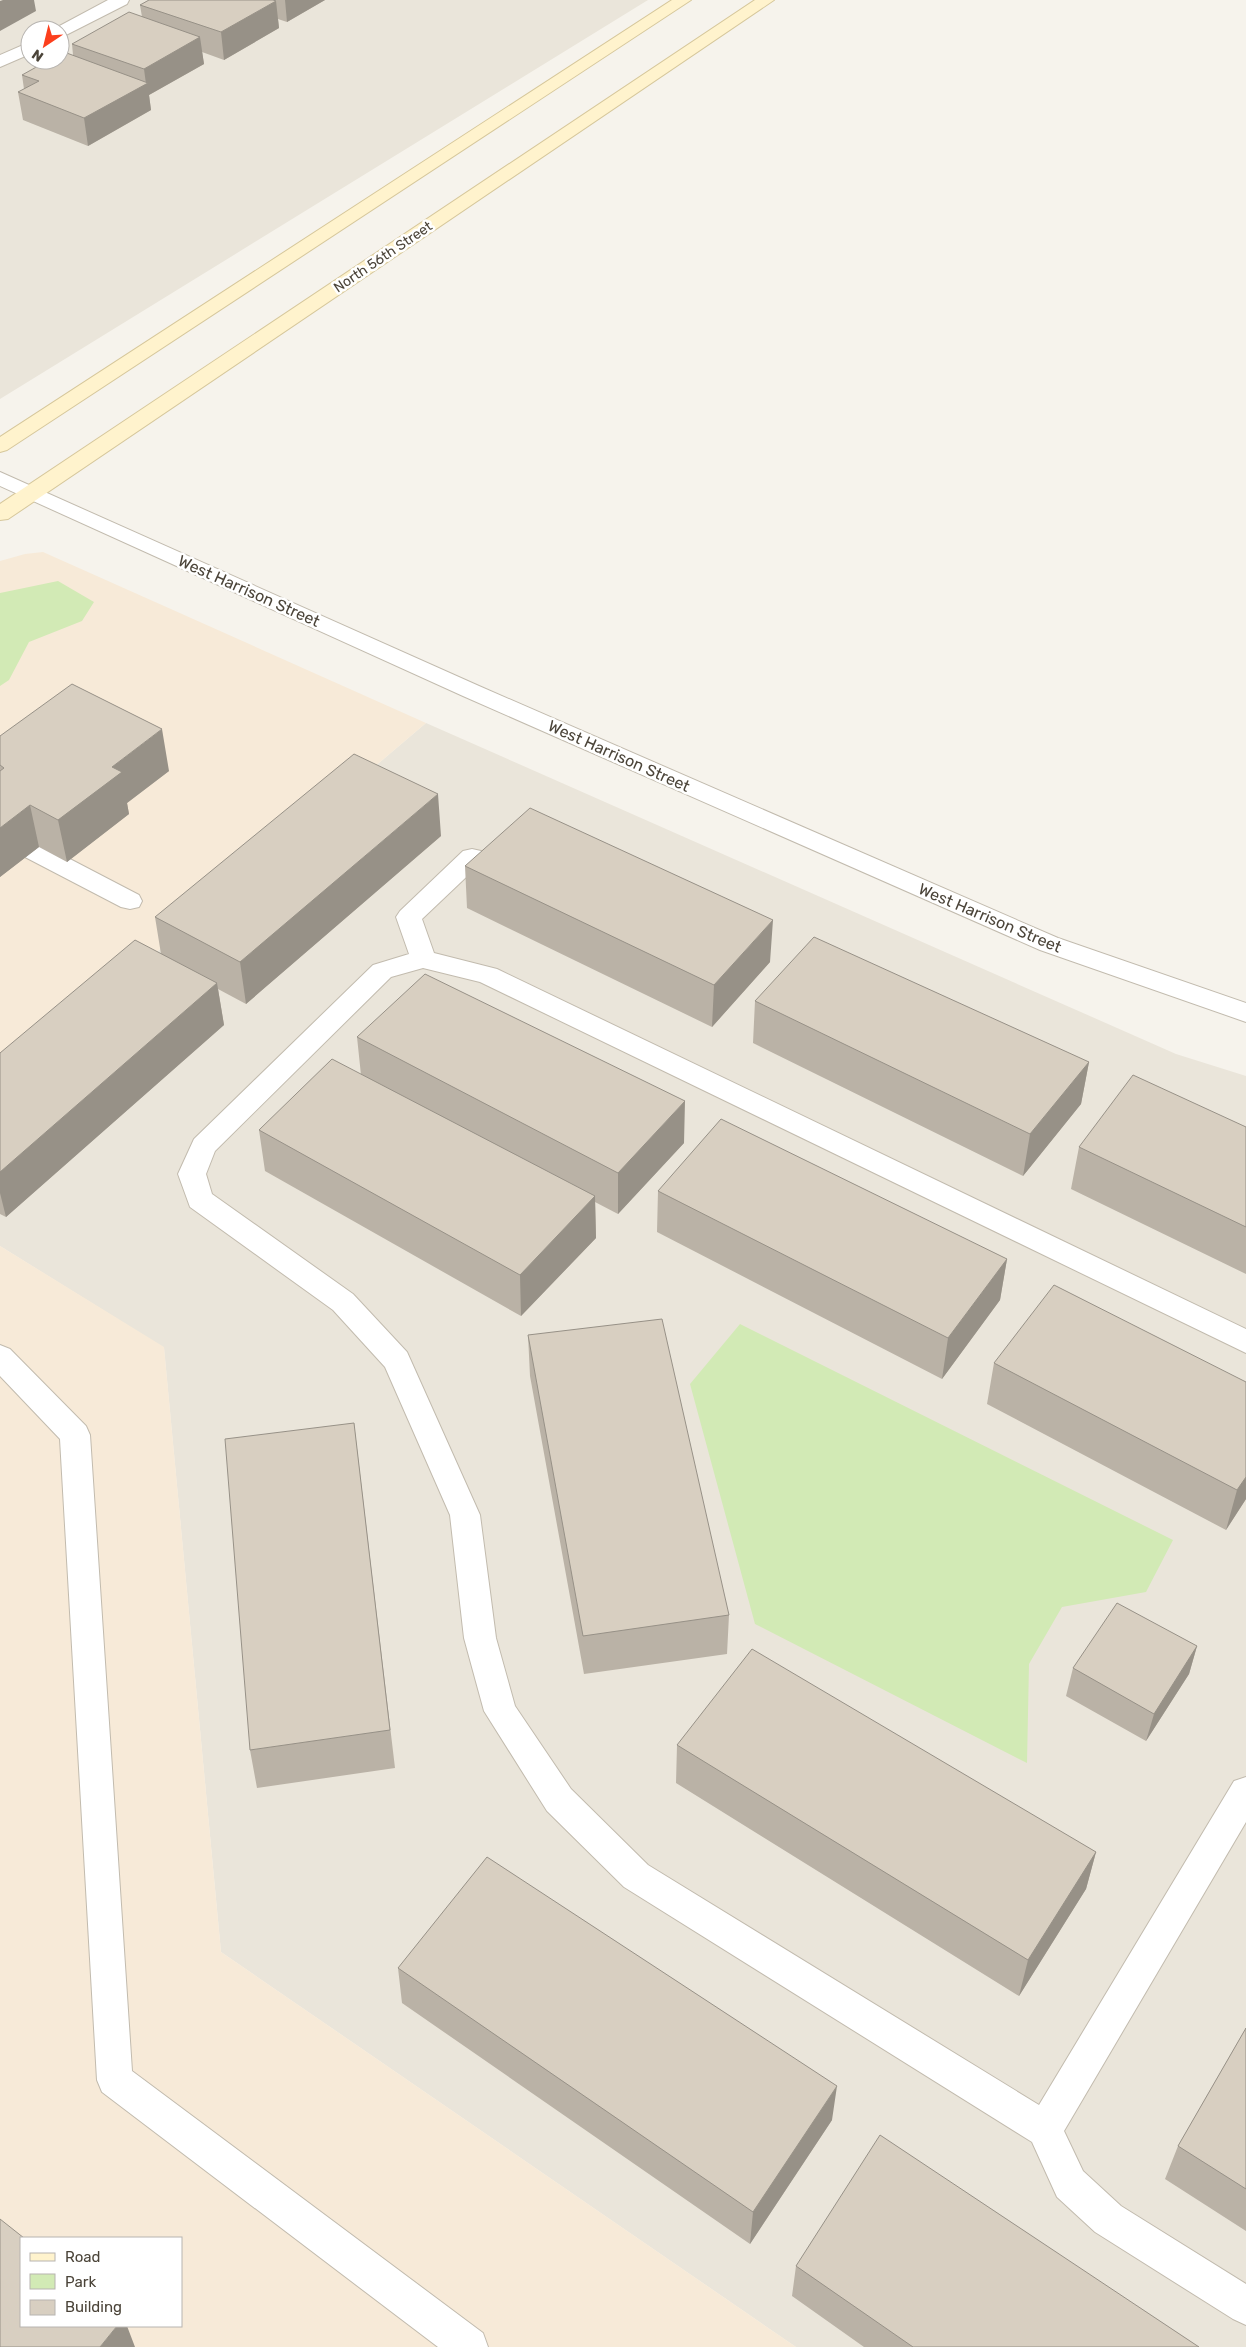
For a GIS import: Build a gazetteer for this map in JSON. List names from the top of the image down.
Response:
{
  "streets": {
    "main road": ["North 56th Street"],
    "street": ["West Harrison Street"]
  },
  "crossings": [
    ["North 56th Street", "West Harrison Street"]
  ],
  "legend": ["Road", "Park", "Building"],
  "north": "bottom left"
}
